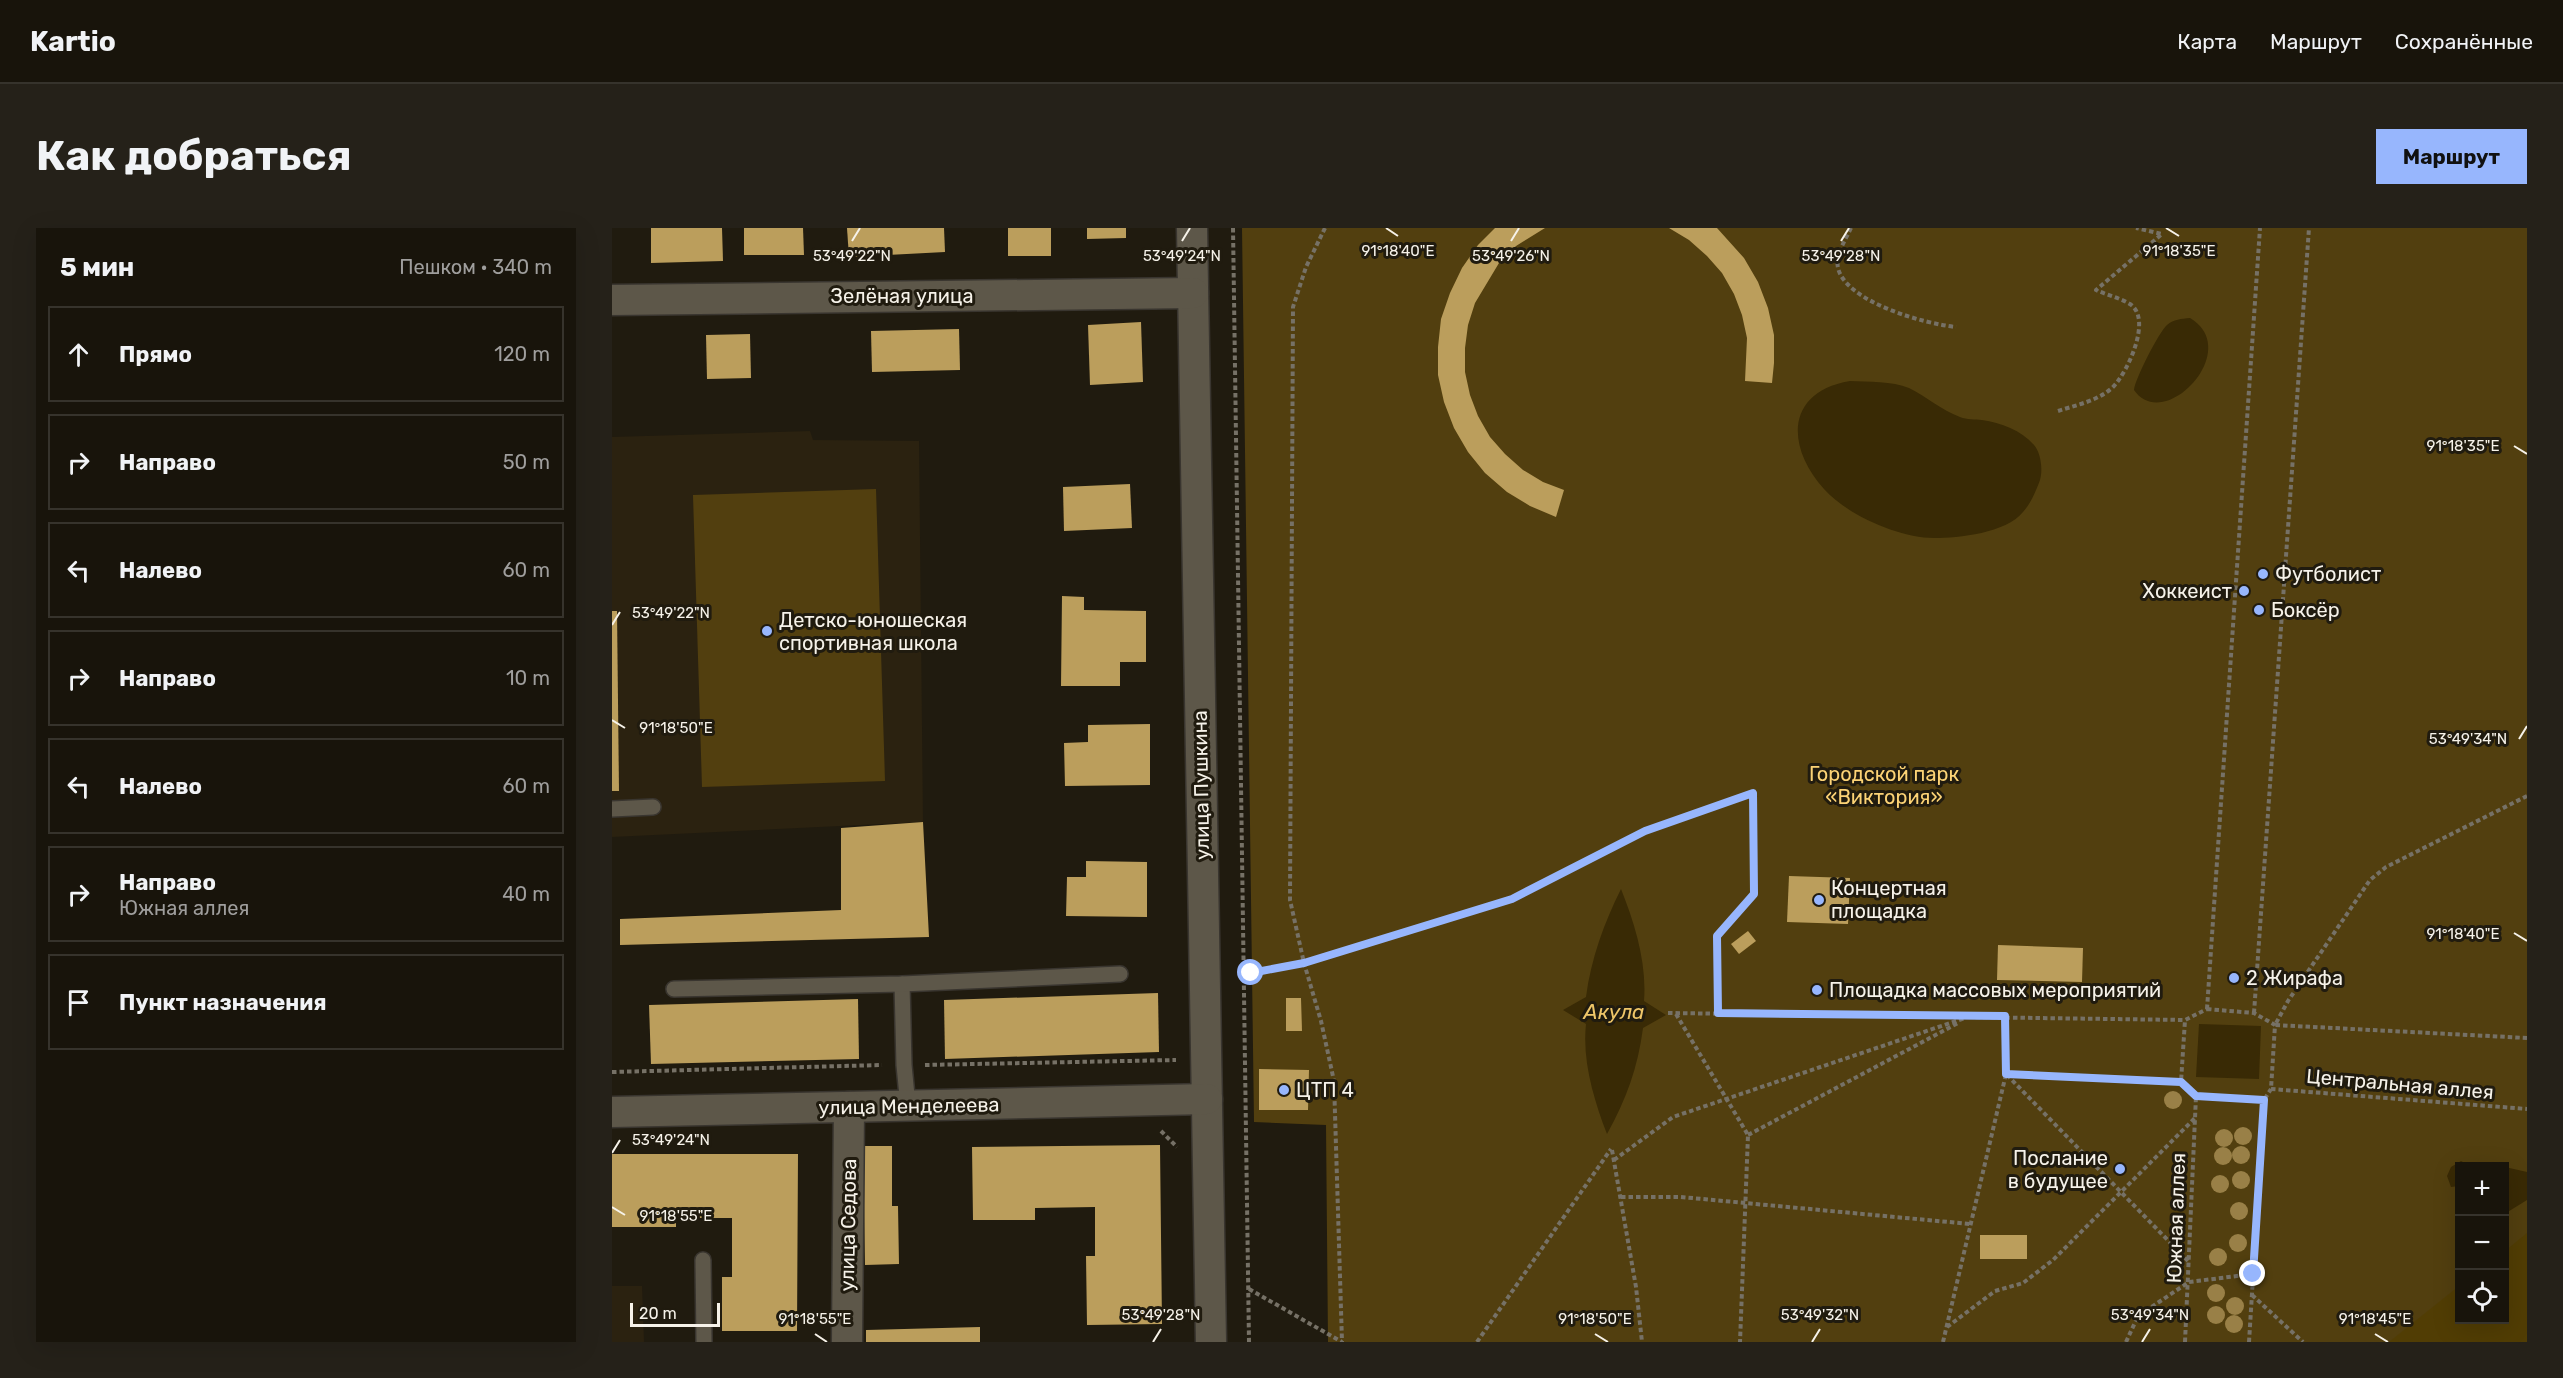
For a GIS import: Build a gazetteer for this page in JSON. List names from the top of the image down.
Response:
{
  "streets": {
    "street": [
      "Зелёная улица",
      "улица Пушкина",
      "улица Менделеева",
      "улица Седова"
    ],
    "path": ["Центральная аллея", "Южная аллея"]
  },
  "crossings": [
    ["Зелёная улица", "улица Пушкина"],
    ["улица Пушкина", "улица Менделеева"],
    ["Центральная аллея", "Южная аллея"],
    ["улица Менделеева", "улица Седова"]
  ],
  "water": ["Акула"],
  "parks": ["Городской парк «Виктория»"],
  "places": [
    "Футболист",
    "Хоккеист",
    "Боксёр",
    "Детско-юношеская спортивная школа",
    "Концертная площадка",
    "2 Жирафа",
    "Площадка массовых мероприятий",
    "ЦТП 4",
    "Послание в будущее"
  ],
  "scale_bar": "20 m",
  "page": {
    "header": "Kartio",
    "nav": ["Карта", "Маршрут", "Сохранённые"],
    "buttons": "Маршрут",
    "title": "Как добраться",
    "heading": ["5 мин", "Пешком · 340 m"],
    "list": [
      ["Прямо", "120 m"],
      ["Направо", "50 m"],
      ["Налево", "60 m"],
      ["Направо", "10 m"],
      ["Налево", "60 m"],
      ["Направо", "Южная аллея", "40 m"],
      "Пункт назначения"
    ],
    "map_buttons": ["+", "−"],
    "scale": "20 m"
  },
  "coordinates": [
    "91°18'35\"E",
    "91°18'40\"E",
    "53°49'22\"N",
    "53°49'24\"N",
    "53°49'26\"N",
    "53°49'28\"N",
    "91°18'50\"E",
    "53°49'34\"N",
    "91°18'55\"E",
    "53°49'32\"N",
    "91°18'45\"E"
  ]
}
